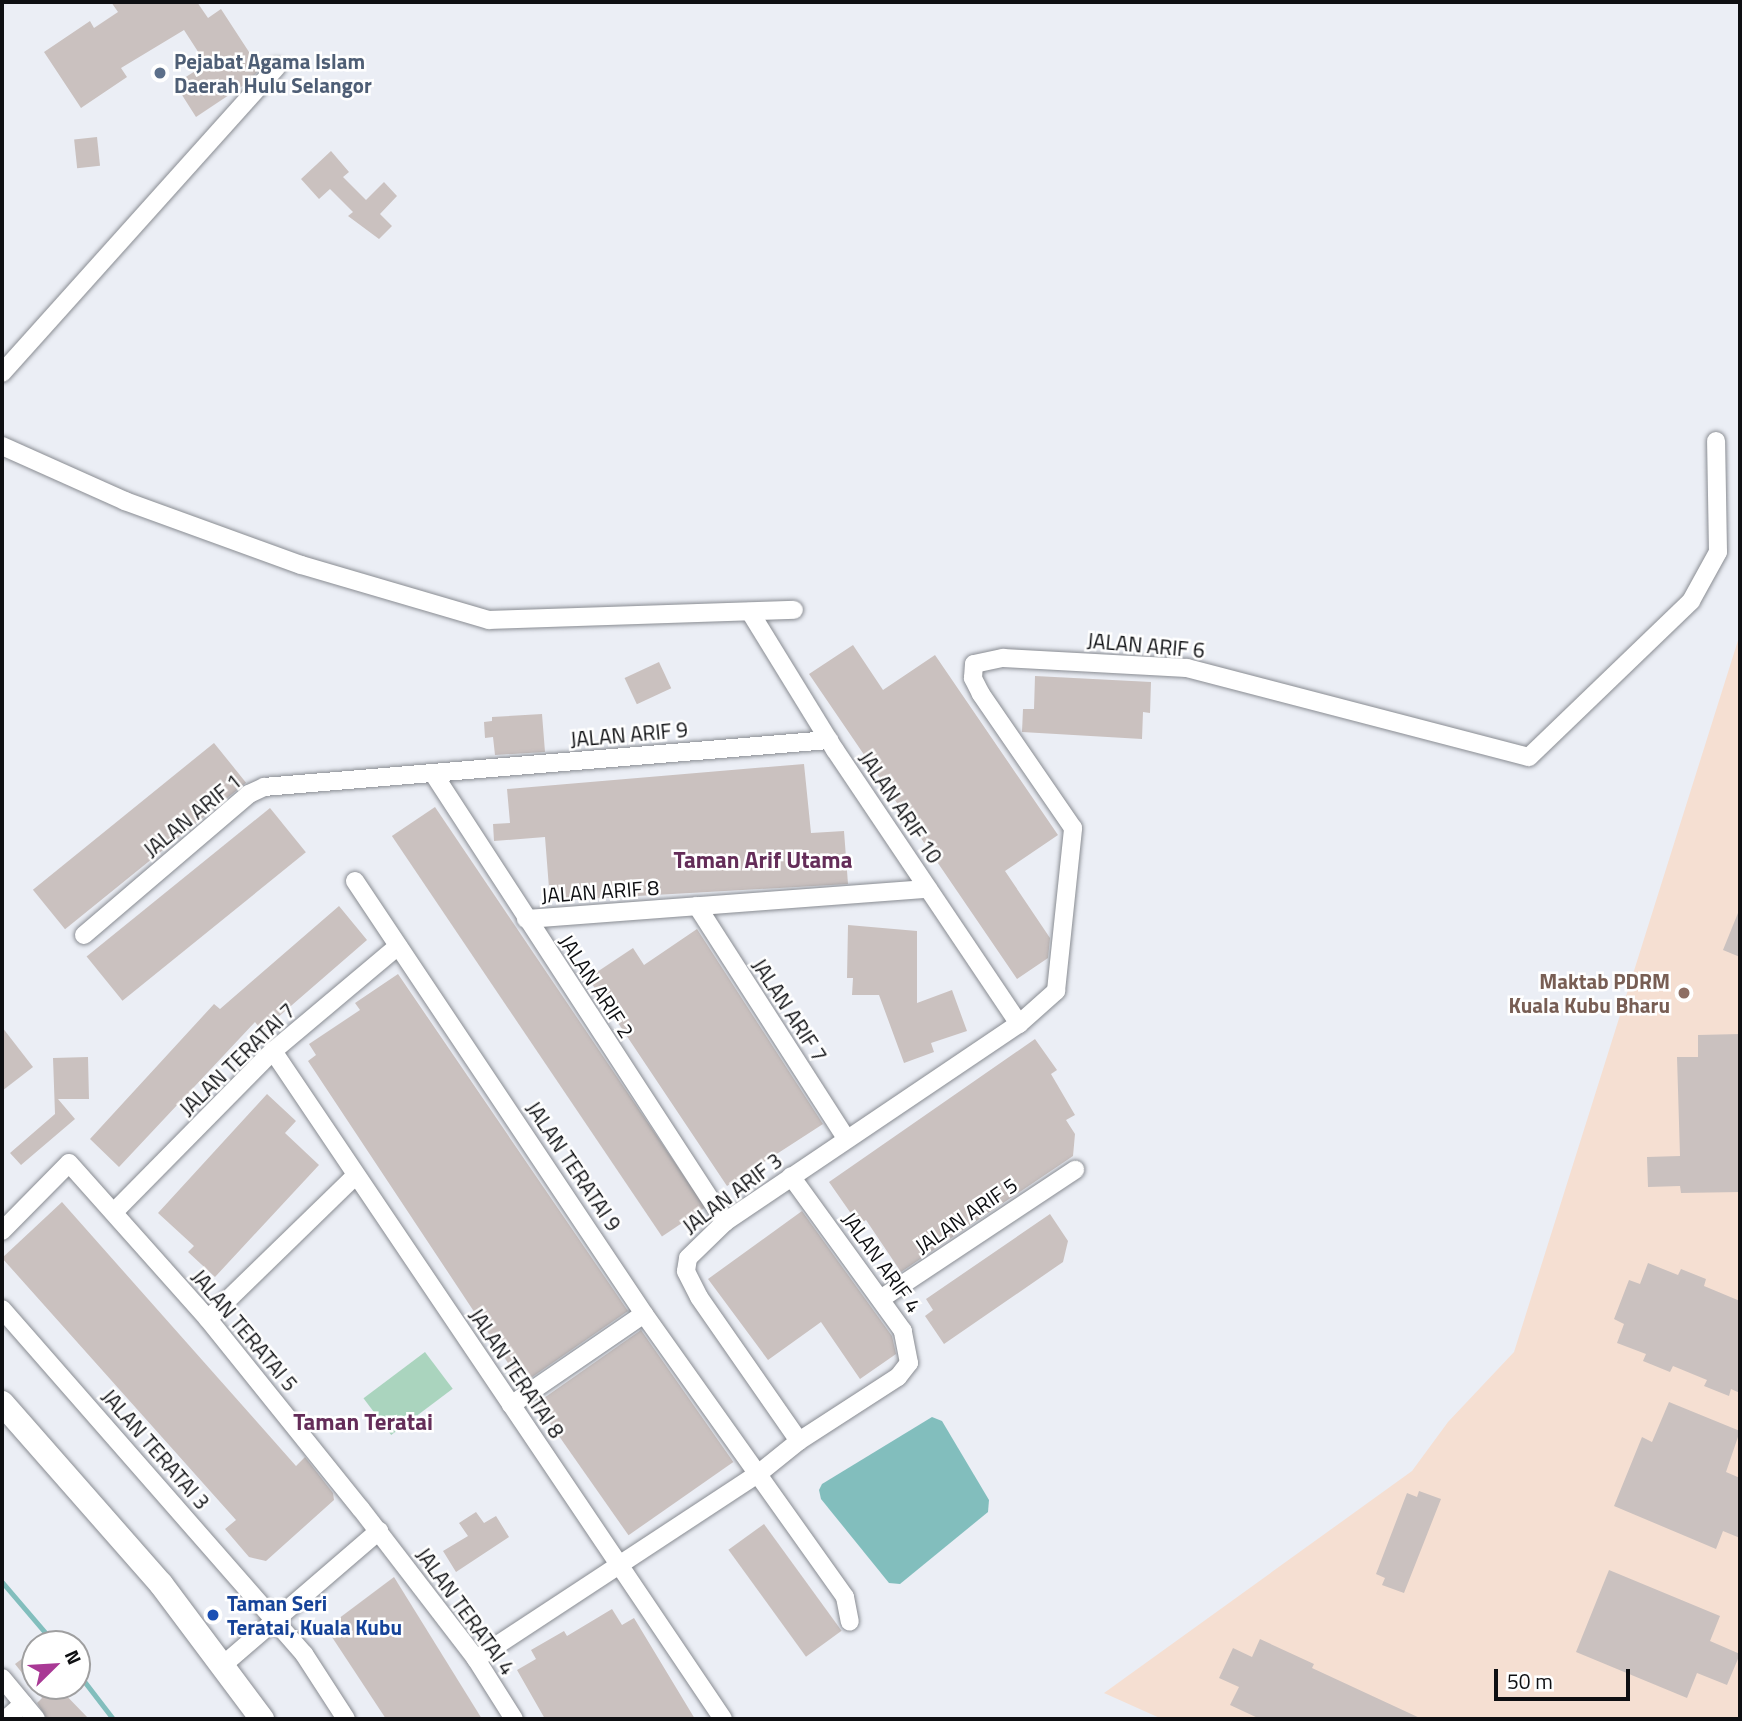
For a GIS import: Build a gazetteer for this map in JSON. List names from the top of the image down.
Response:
{
  "streets": {
    "street": [
      "JALAN ARIF 6",
      "JALAN ARIF 9",
      "JALAN ARIF 10",
      "JALAN ARIF 1",
      "JALAN ARIF 8",
      "JALAN ARIF 2",
      "JALAN ARIF 7",
      "JALAN TERATAI 7",
      "JALAN TERATAI 9",
      "JALAN ARIF 3",
      "JALAN ARIF 5",
      "JALAN ARIF 4",
      "JALAN TERATAI 5",
      "JALAN TERATAI 8",
      "JALAN TERATAI 3",
      "JALAN TERATAI 4"
    ]
  },
  "crossings": [
    ["JALAN ARIF 6", "JALAN ARIF 10"],
    ["JALAN ARIF 6", "JALAN ARIF 7"],
    ["JALAN ARIF 6", "JALAN ARIF 3"],
    ["JALAN ARIF 9", "JALAN ARIF 10"],
    ["JALAN ARIF 9", "JALAN ARIF 1"],
    ["JALAN ARIF 9", "JALAN ARIF 2"],
    ["JALAN ARIF 10", "JALAN ARIF 8"],
    ["JALAN ARIF 1", "JALAN ARIF 2"],
    ["JALAN ARIF 8", "JALAN ARIF 2"],
    ["JALAN ARIF 8", "JALAN ARIF 7"],
    ["JALAN ARIF 2", "JALAN ARIF 3"],
    ["JALAN ARIF 7", "JALAN ARIF 3"],
    ["JALAN TERATAI 7", "JALAN TERATAI 9"],
    ["JALAN TERATAI 7", "JALAN TERATAI 5"],
    ["JALAN TERATAI 7", "JALAN TERATAI 8"],
    ["JALAN TERATAI 9", "JALAN ARIF 4"],
    ["JALAN ARIF 3", "JALAN ARIF 4"],
    ["JALAN ARIF 5", "JALAN ARIF 4"],
    ["JALAN ARIF 4", "JALAN TERATAI 8"],
    ["JALAN ARIF 4", "JALAN TERATAI 4"],
    ["JALAN TERATAI 5", "JALAN TERATAI 4"]
  ],
  "districts": ["Taman Arif Utama", "Taman Teratai"],
  "places": ["Pejabat Agama Islam Daerah Hulu Selangor", "Maktab PDRM Kuala Kubu Bharu", "Taman Seri Teratai, Kuala Kubu"],
  "scale_bar": "50 m",
  "north": "top right"
}
